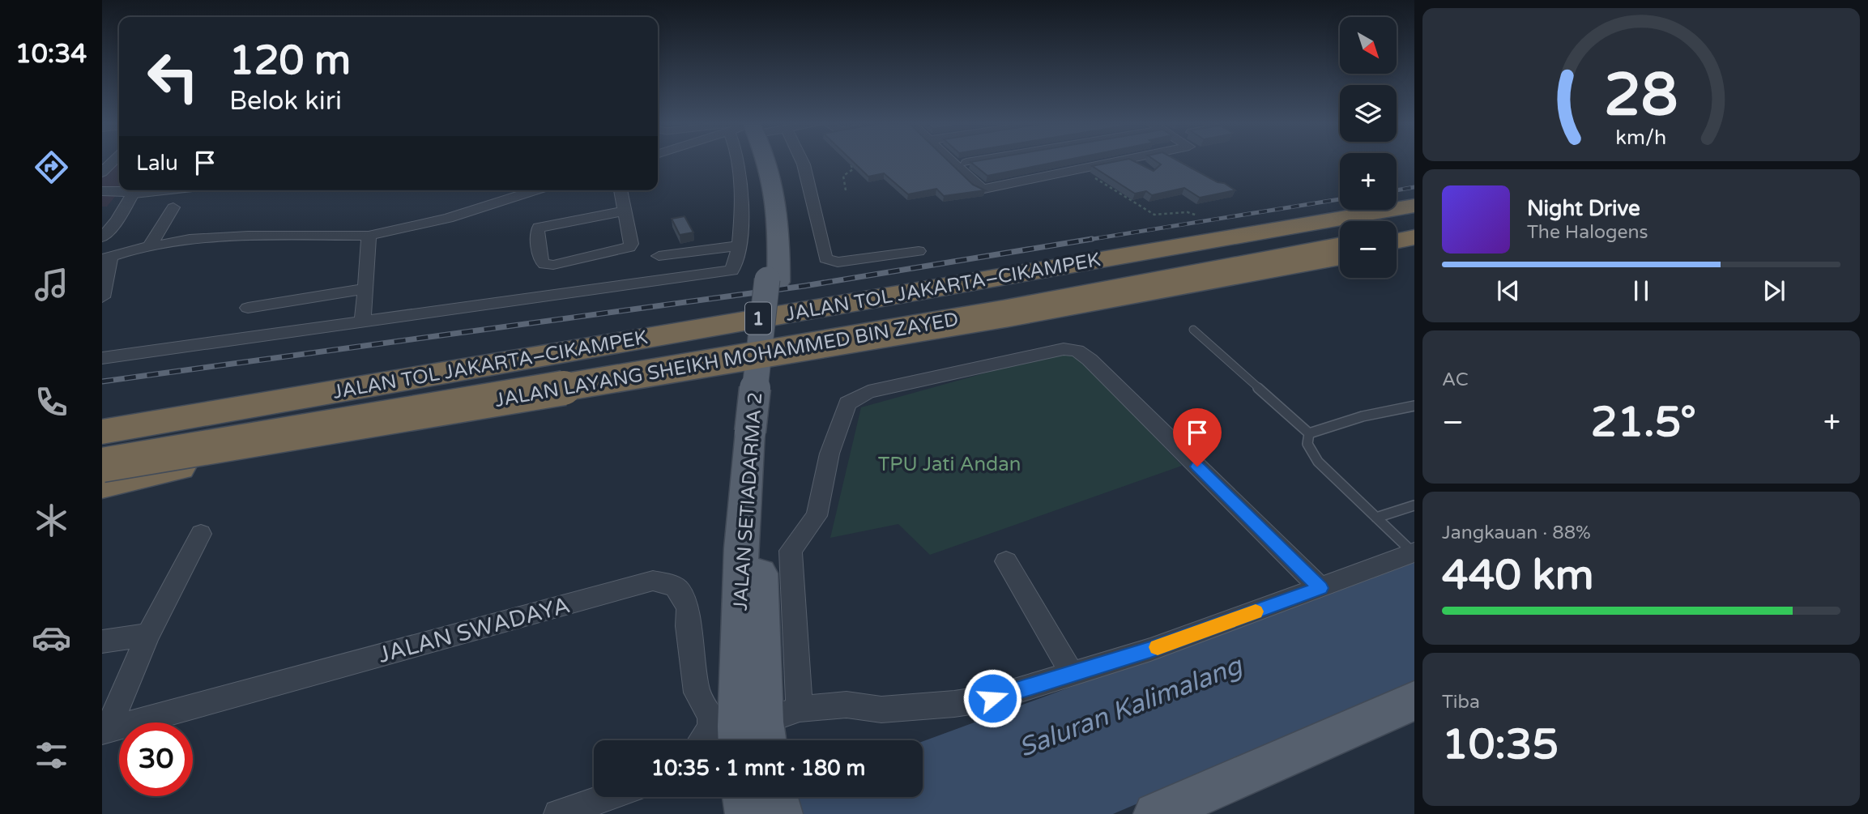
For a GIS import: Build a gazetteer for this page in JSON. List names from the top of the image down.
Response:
{
  "streets": {
    "highway": ["JALAN TOL JAKARTA–CIKAMPEK", "1", "JALAN LAYANG SHEIKH MOHAMMED BIN ZAYED"],
    "main road": ["JALAN SETIADARMA 2"],
    "street": ["JALAN SWADAYA"]
  },
  "water": ["Saluran Kalimalang"],
  "parks": ["TPU Jati Andan"],
  "north": "bottom right",
  "page": {
    "tabs": "10:34",
    "map_buttons": ["+", "−"],
    "turn": ["120 m", "Belok kiri"],
    "then": "Lalu",
    "song": ["Night Drive", "The Halogens"],
    "tile": [
      "AC",
      ["Jangkauan · 88%", "440 km"],
      ["Tiba", "10:35"]
    ],
    "heat": ["−", "21.5°", "+"],
    "limit": "30",
    "trip": "10:35 · 1 mnt · 180 m",
    "gauge": ["28", "km/h"]
  }
}
